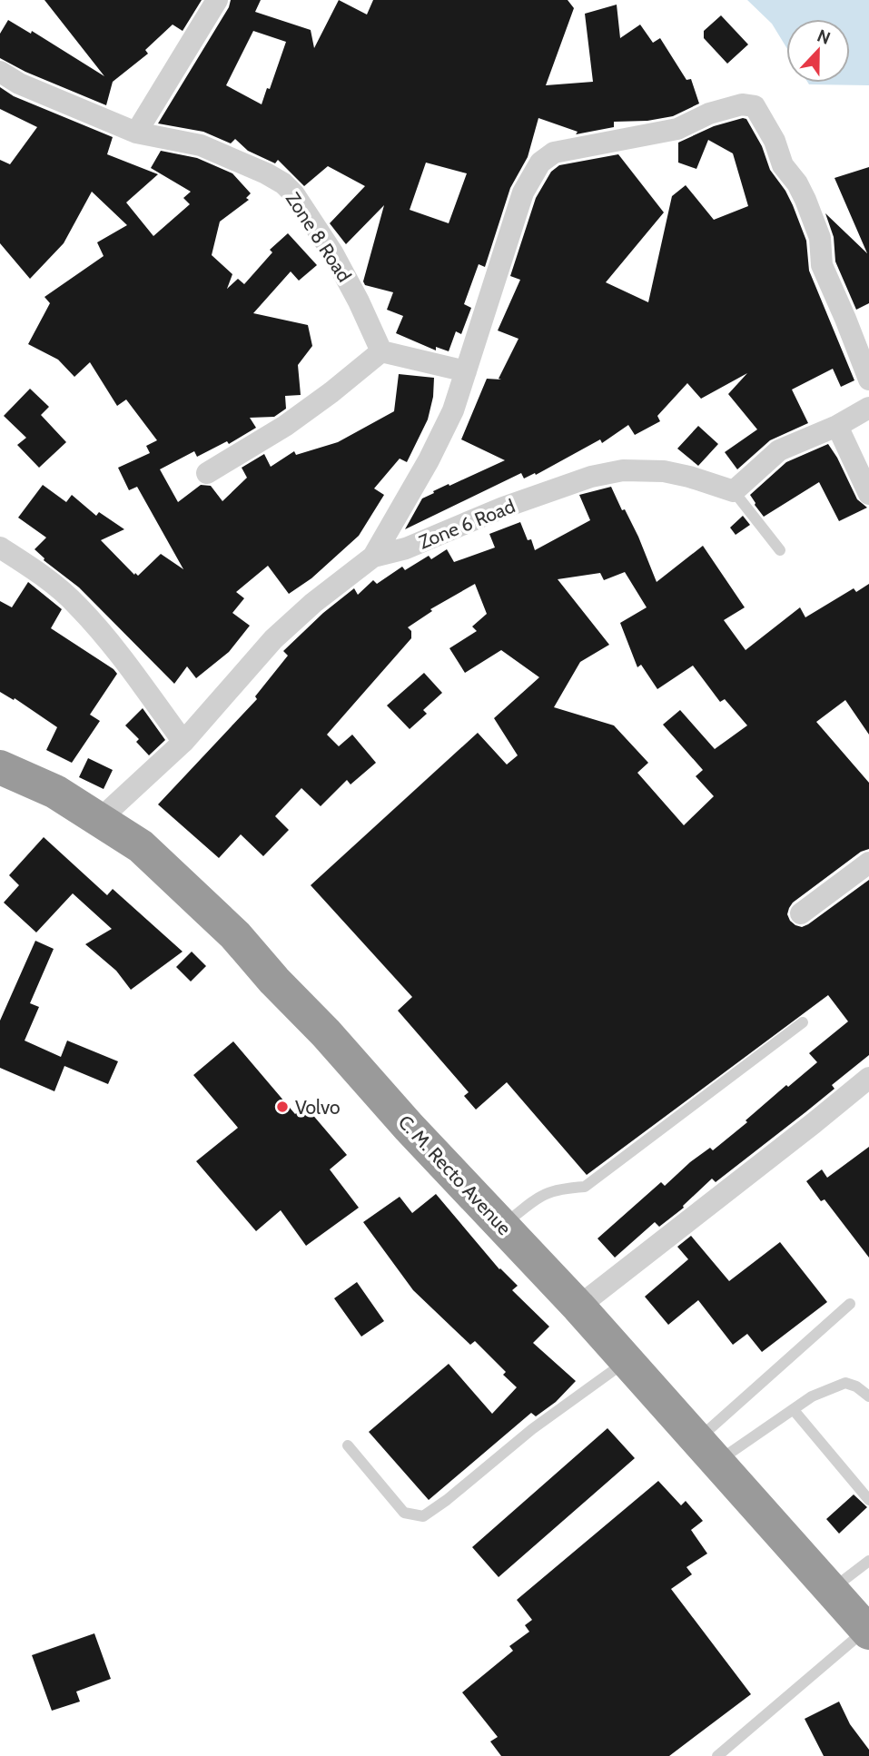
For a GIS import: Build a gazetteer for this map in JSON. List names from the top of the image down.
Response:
{
  "streets": {
    "highway": ["C. M. Recto Avenue"],
    "street": ["Zone 8 Road", "Zone 6 Road"]
  },
  "crossings": [
    ["Zone 6 Road", "C. M. Recto Avenue"]
  ],
  "places": ["Volvo"],
  "north": "top"
}
